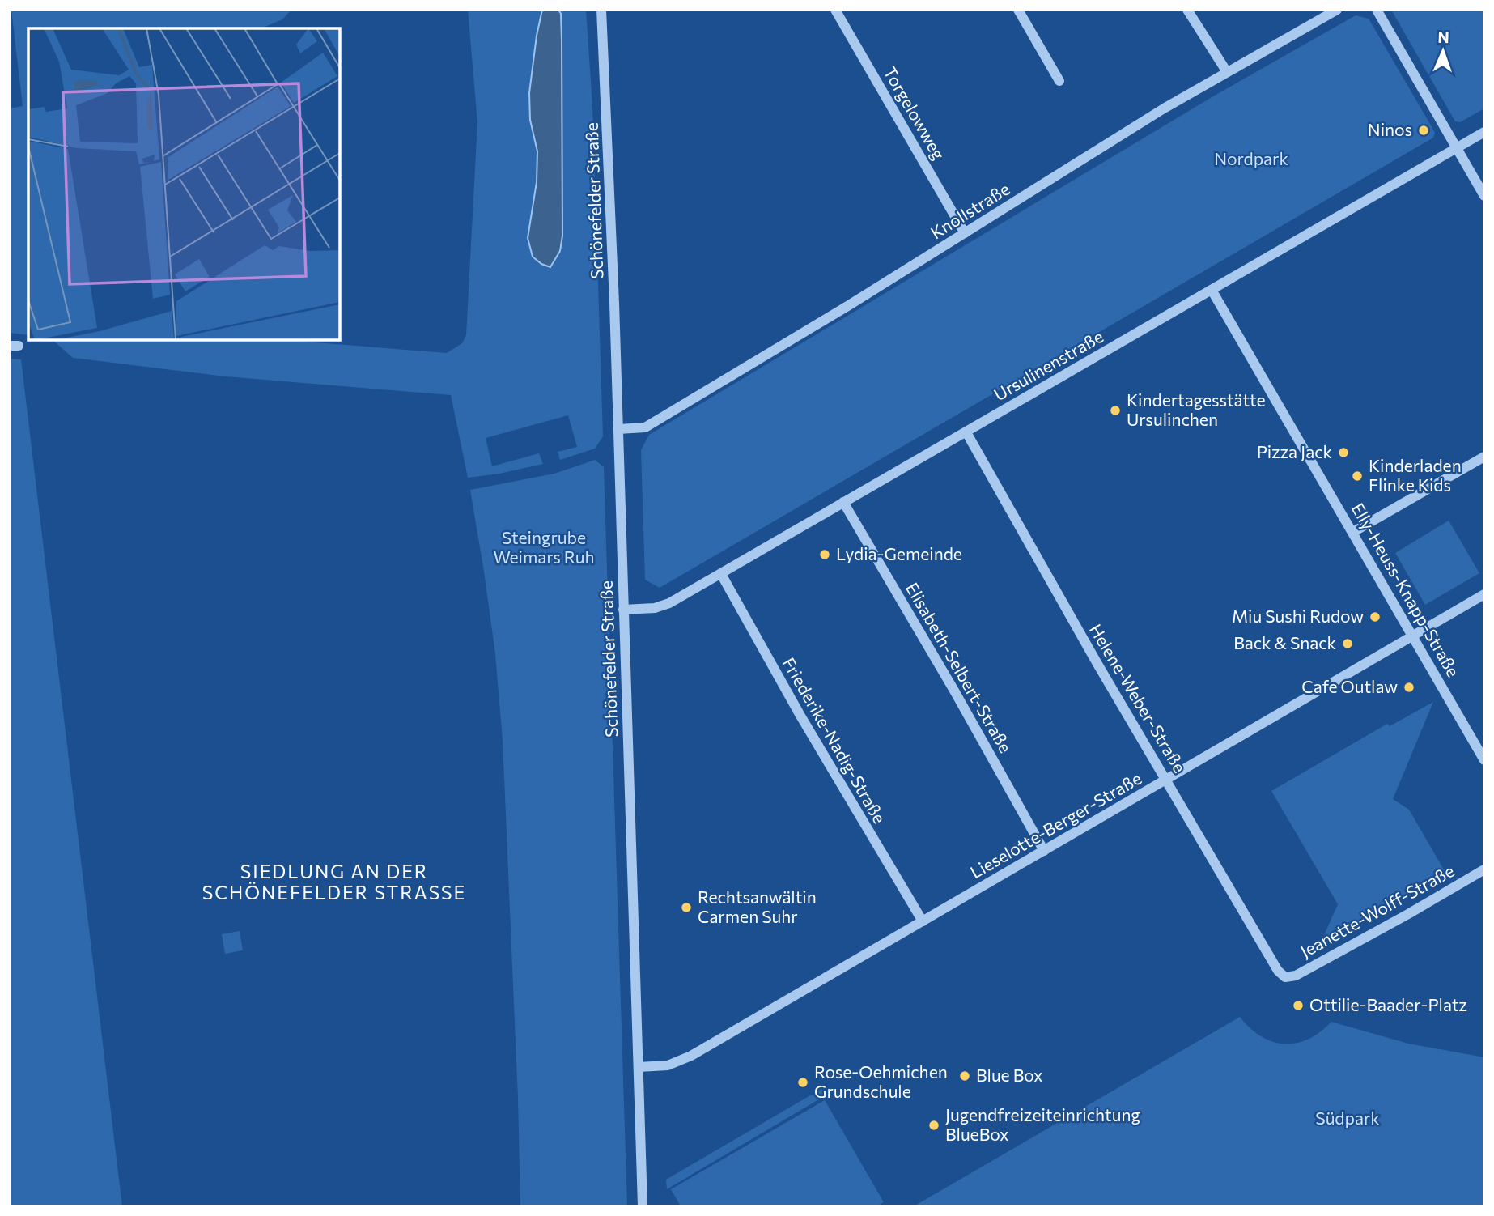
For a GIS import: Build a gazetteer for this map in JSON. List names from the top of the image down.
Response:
{
  "streets": {
    "street": [
      "Torgelowweg",
      "Schönefelder Straße",
      "Knollstraße",
      "Ursulinenstraße",
      "Elly-Heuss-Knapp-Straße",
      "Elisabeth-Selbert-Straße",
      "Helene-Weber-Straße",
      "Friederike-Nadig-Straße",
      "Lieselotte-Berger-Straße",
      "Jeanette-Wolff-Straße"
    ]
  },
  "crossings": [
    ["Torgelowweg", "Knollstraße"],
    ["Schönefelder Straße", "Knollstraße"],
    ["Schönefelder Straße", "Ursulinenstraße"],
    ["Schönefelder Straße", "Lieselotte-Berger-Straße"],
    ["Ursulinenstraße", "Elly-Heuss-Knapp-Straße"],
    ["Ursulinenstraße", "Elisabeth-Selbert-Straße"],
    ["Ursulinenstraße", "Helene-Weber-Straße"],
    ["Ursulinenstraße", "Friederike-Nadig-Straße"],
    ["Elly-Heuss-Knapp-Straße", "Lieselotte-Berger-Straße"],
    ["Elisabeth-Selbert-Straße", "Lieselotte-Berger-Straße"],
    ["Helene-Weber-Straße", "Lieselotte-Berger-Straße"],
    ["Helene-Weber-Straße", "Jeanette-Wolff-Straße"],
    ["Friederike-Nadig-Straße", "Lieselotte-Berger-Straße"]
  ],
  "districts": ["SIEDLUNG AN DER SCHÖNEFELDER STRASSE"],
  "parks": ["Nordpark", "Steingrube Weimars Ruh", "Südpark"],
  "places": [
    "Ninos",
    "Kindertagesstätte Ursulinchen",
    "Pizza Jack",
    "Kinderladen Flinke Kids",
    "Lydia-Gemeinde",
    "Miu Sushi Rudow",
    "Back & Snack",
    "Cafe Outlaw",
    "Rechtsanwältin Carmen Suhr",
    "Ottilie-Baader-Platz",
    "Blue Box",
    "Rose-Oehmichen Grundschule",
    "Jugendfreizeiteinrichtung BlueBox"
  ],
  "north": "top"
}
